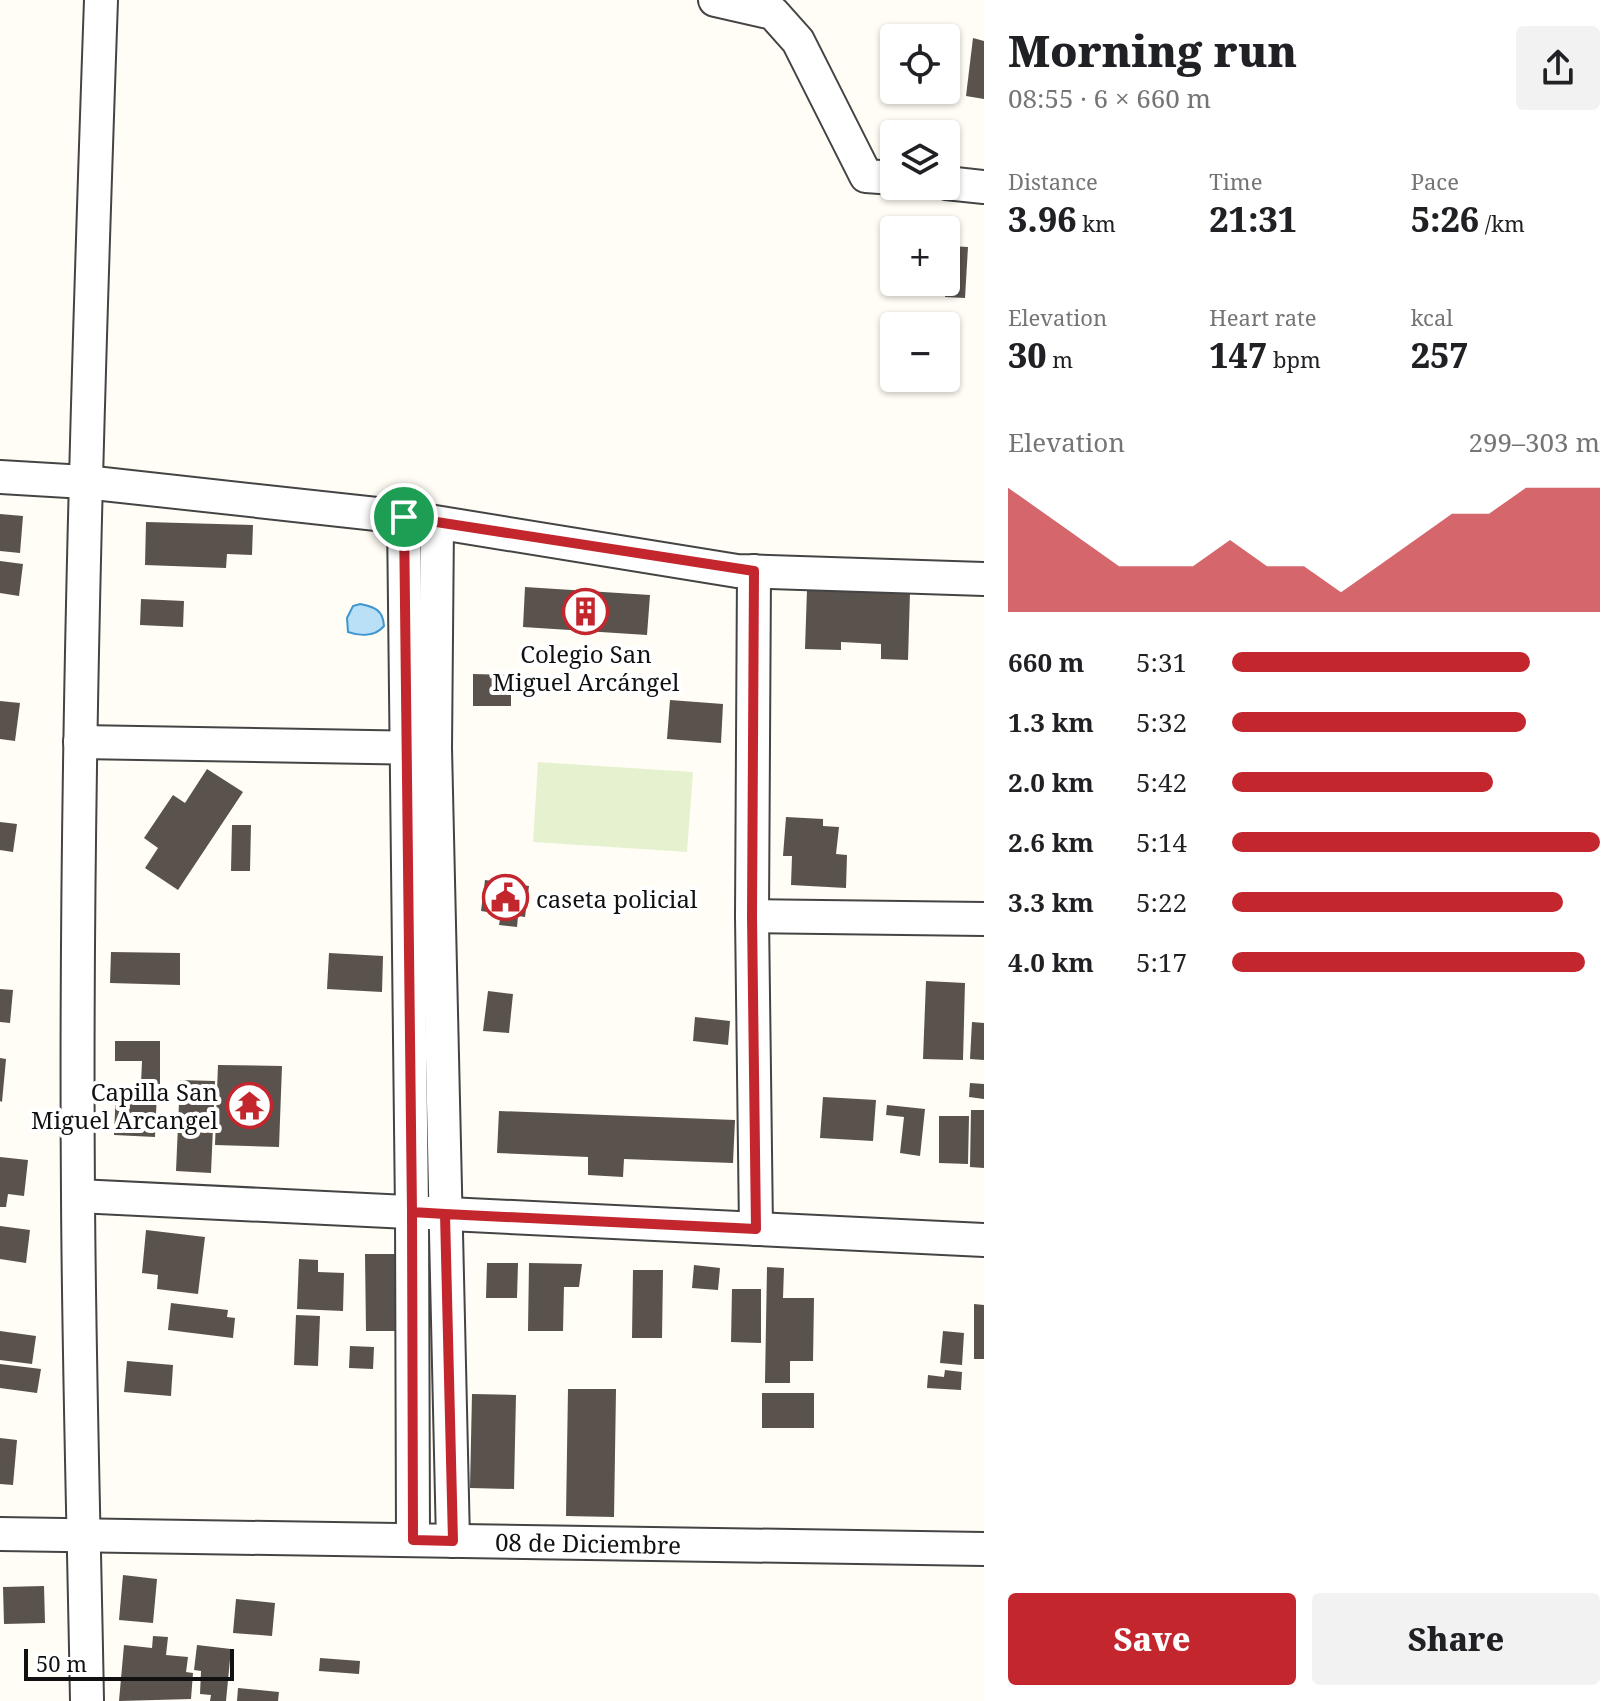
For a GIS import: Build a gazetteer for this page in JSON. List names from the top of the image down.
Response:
{
  "streets": {
    "street": ["08 de Diciembre"]
  },
  "places": {
    "building": ["Colegio San Miguel Arcángel"],
    "public building": ["caseta policial"],
    "temple": ["Capilla San Miguel Arcangel"]
  },
  "scale_bar": "50 m",
  "page": {
    "heading": ["Morning run", "08:55 · 6 × 660 m"],
    "map_buttons": ["+", "−"],
    "stats": [
      ["Distance", "3.96 km"],
      ["Time", "21:31"],
      ["Pace", "5:26 /km"],
      ["Elevation", "30 m"],
      ["Heart rate", "147 bpm"],
      ["kcal", "257"]
    ],
    "chart": ["Elevation", "299–303 m"],
    "list": [
      {
        "name": "660 m",
        "note": "5:31"
      },
      {
        "name": "1.3 km",
        "note": "5:32"
      },
      {
        "name": "2.0 km",
        "note": "5:42"
      },
      {
        "name": "2.6 km",
        "note": "5:14"
      },
      {
        "name": "3.3 km",
        "note": "5:22"
      },
      {
        "name": "4.0 km",
        "note": "5:17"
      }
    ],
    "buttons": ["Save", "Share"],
    "scale": "50 m"
  }
}
